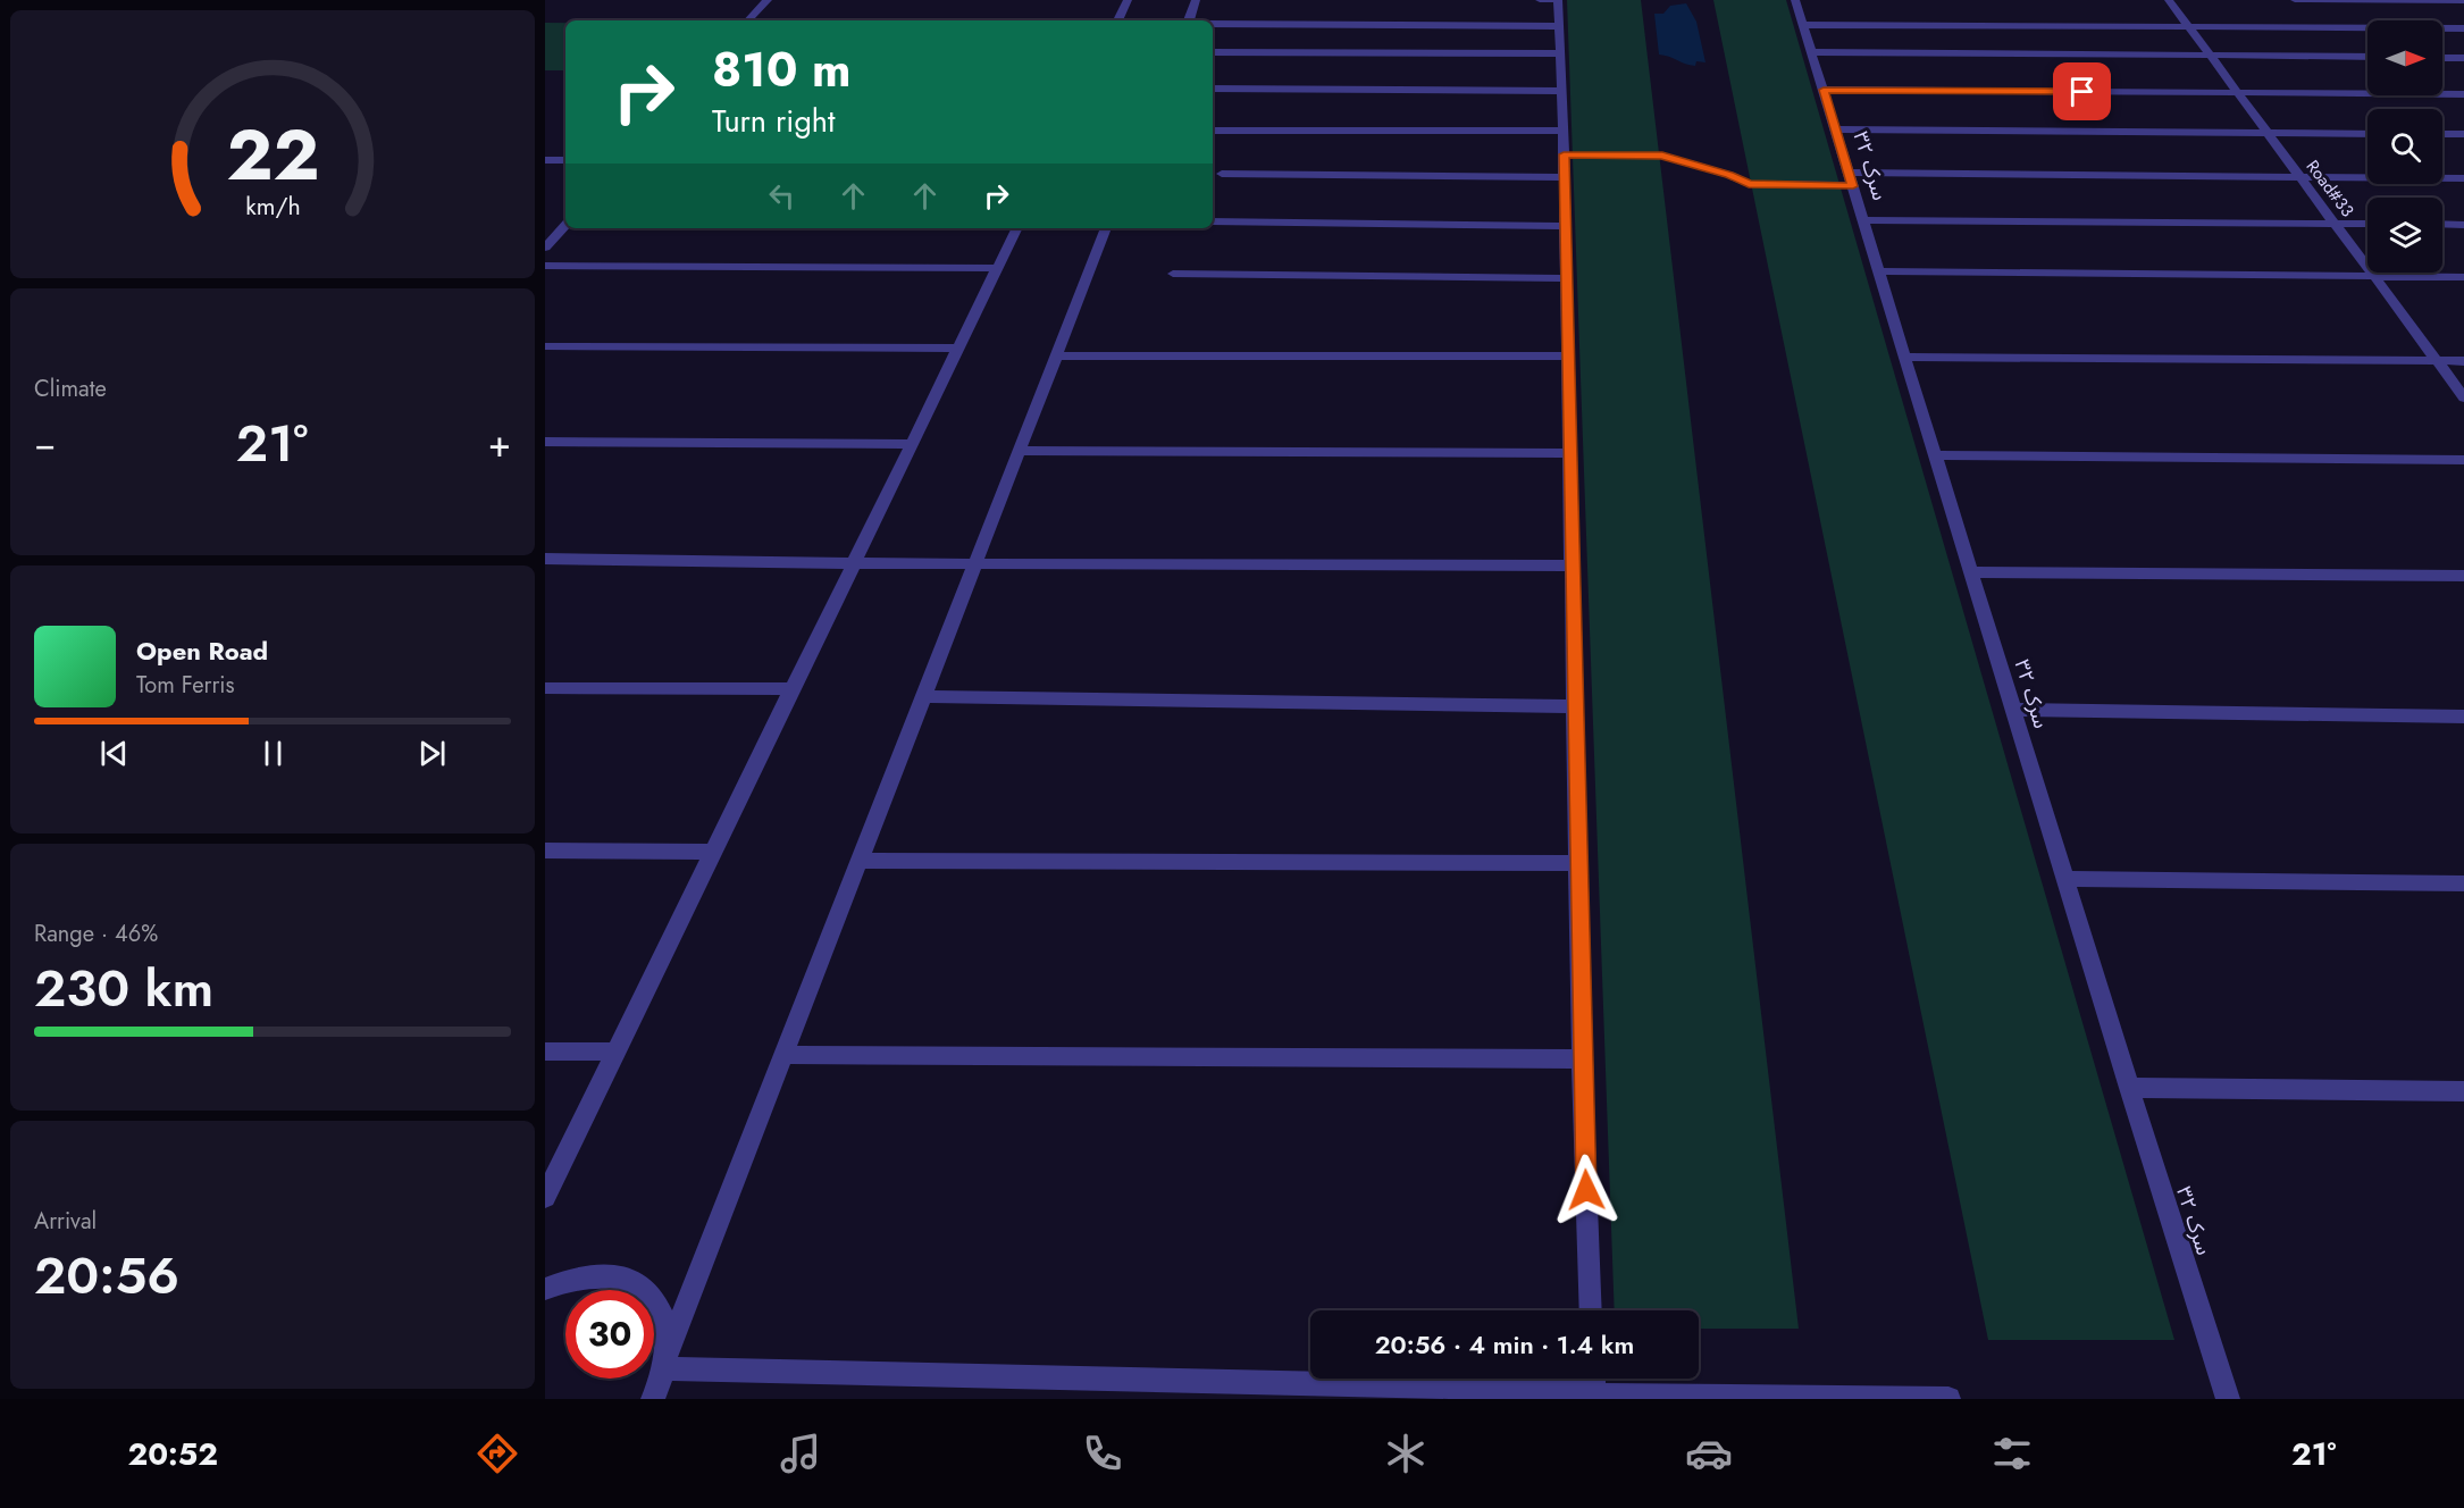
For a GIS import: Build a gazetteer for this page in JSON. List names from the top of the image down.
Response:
{
  "streets": {
    "street": ["سرک ۳۲", "Road#33"]
  },
  "north": "right",
  "page": {
    "turn": ["810 m", "Turn right"],
    "tile": [
      "Climate",
      ["Range · 46%", "230 km"],
      ["Arrival", "20:56"]
    ],
    "heat": ["−", "21°", "+"],
    "song": ["Open Road", "Tom Ferris"],
    "limit": "30",
    "trip": "20:56 · 4 min · 1.4 km",
    "tabs": ["20:52", "21°"],
    "gauge": ["22", "km/h"]
  }
}
